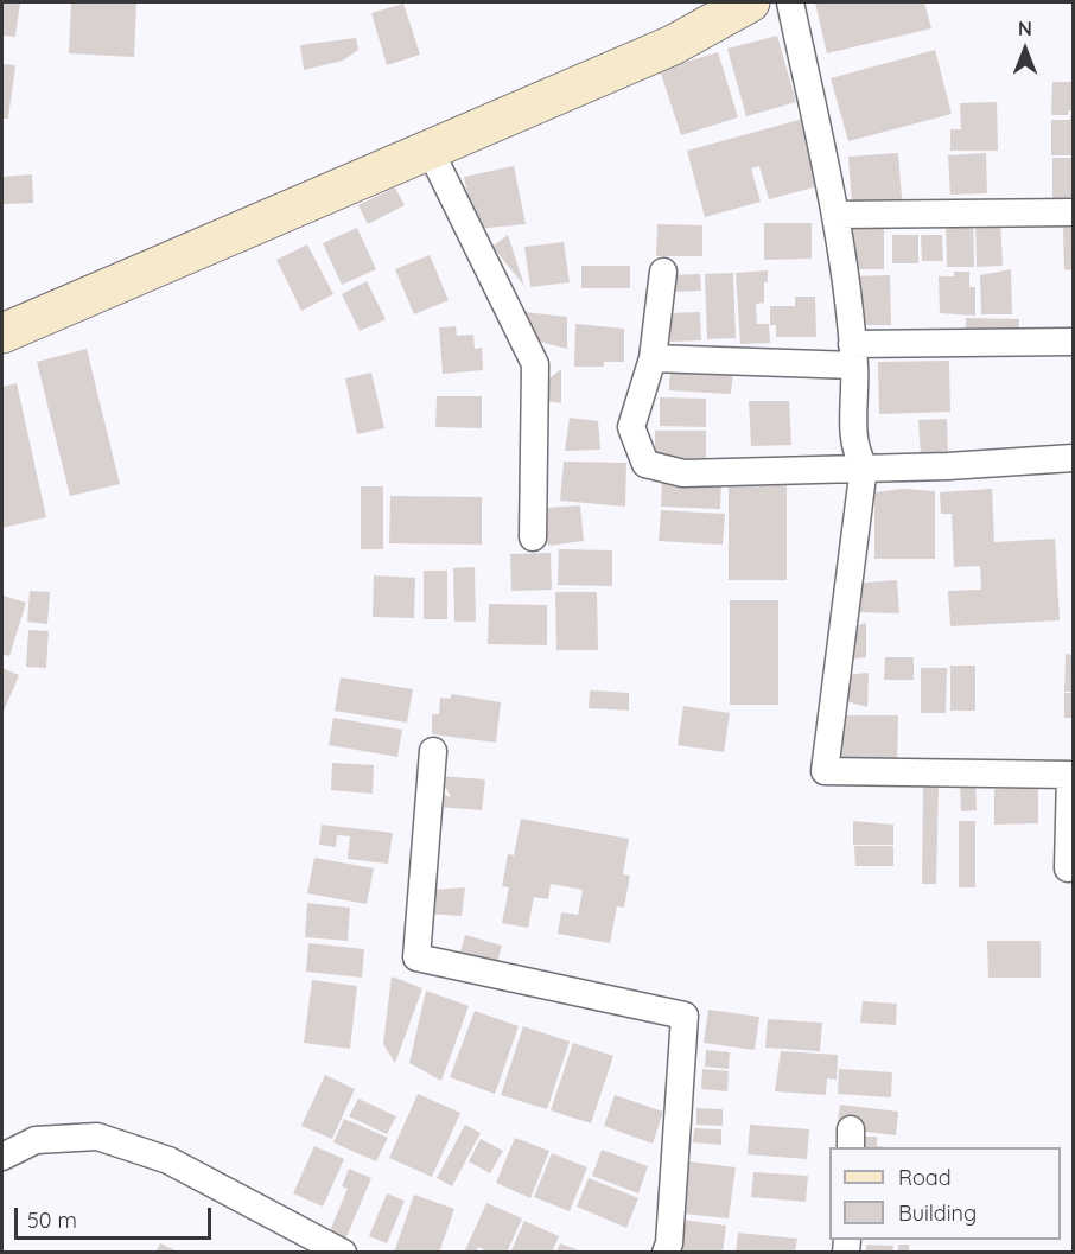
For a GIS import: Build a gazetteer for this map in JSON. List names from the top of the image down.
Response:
{
  "legend": ["Road", "Building"],
  "scale_bar": "50 m",
  "north": "top"
}
